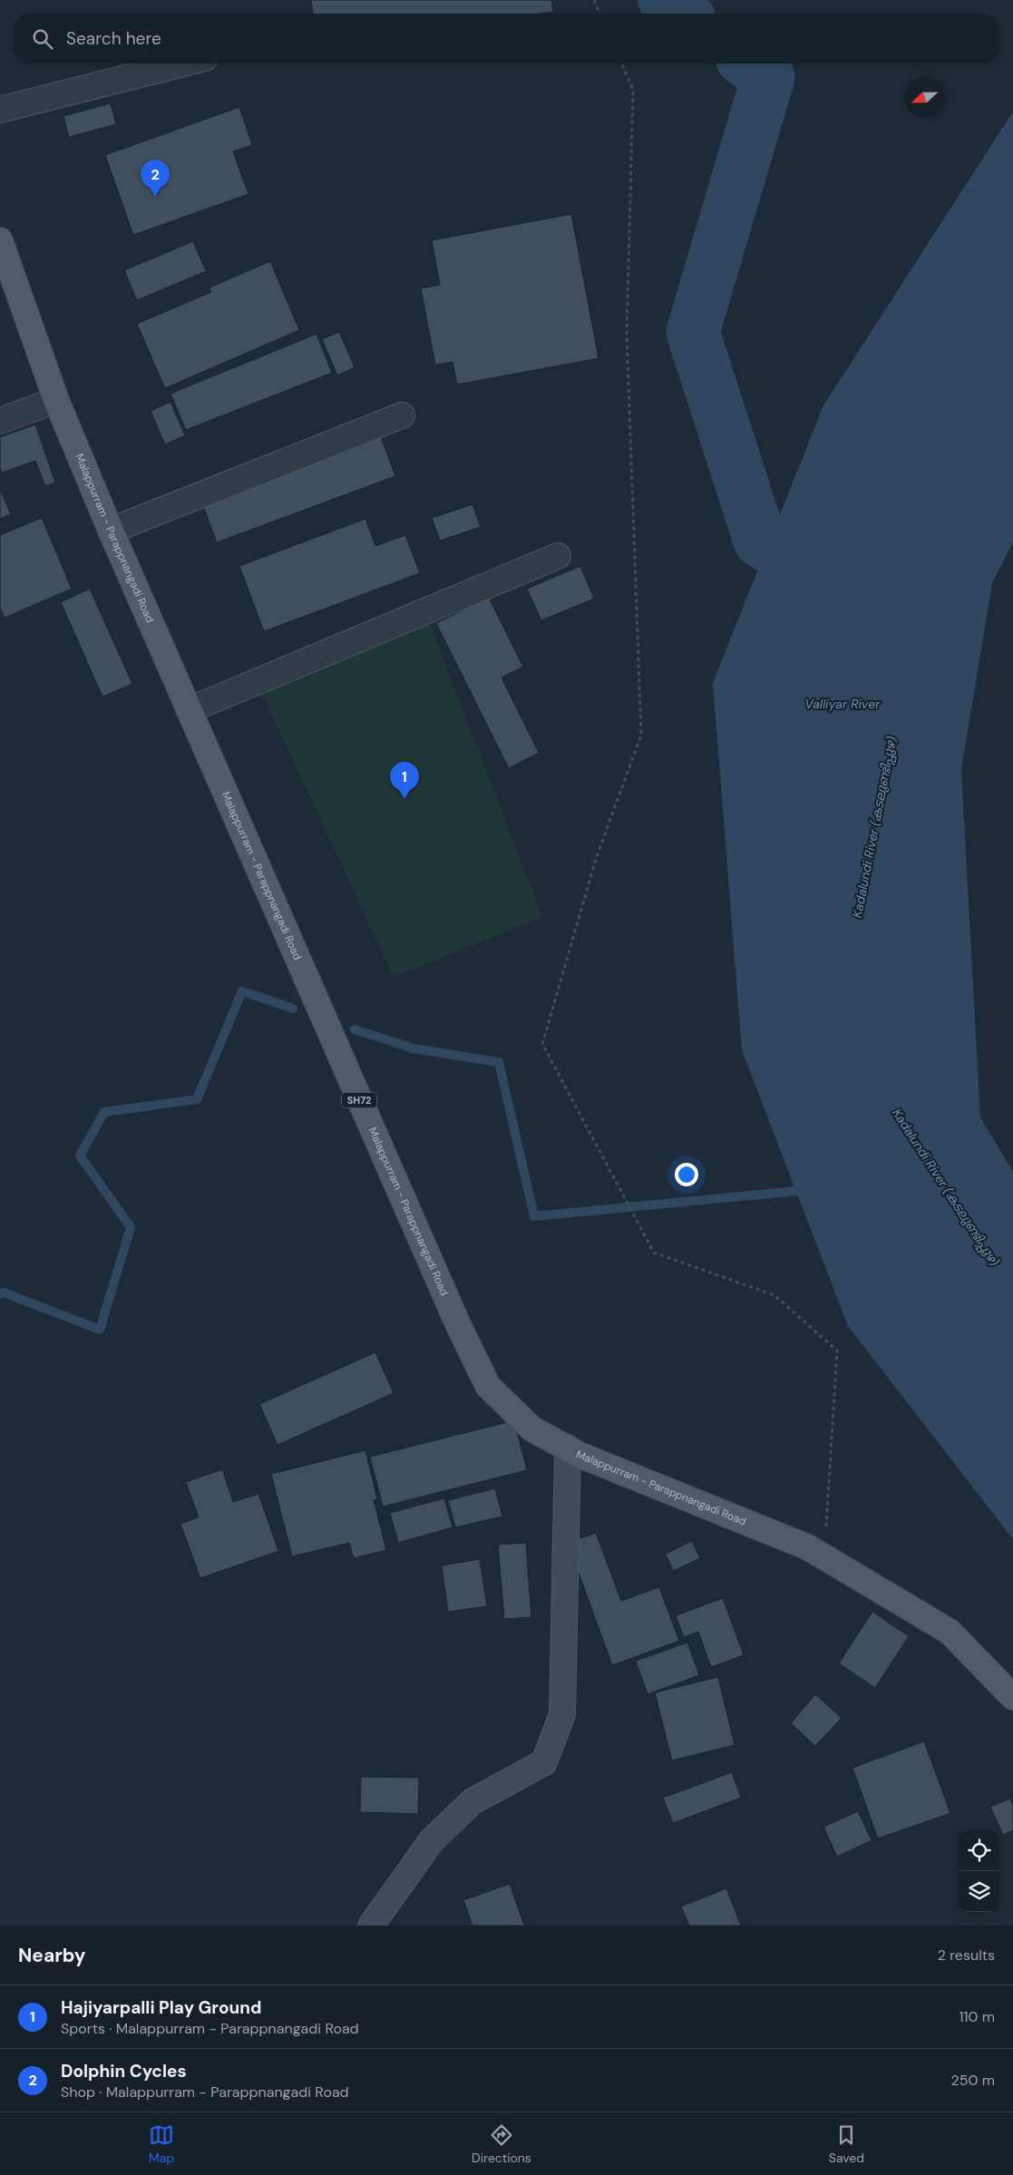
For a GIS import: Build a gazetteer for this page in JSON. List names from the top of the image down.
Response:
{
  "streets": {
    "main road": ["Malappurram - Parappnangadi Road", "SH72"]
  },
  "water": ["Valliyar River", "Kadalundi River (കടലുണ്ടിപ്പുഴ)"],
  "north": "left",
  "page": {
    "search": "Search here",
    "pins": ["2", "1"],
    "heading": ["Nearby", "2 results"],
    "list": [
      {
        "mark": "1",
        "name": "Hajiyarpalli Play Ground",
        "note": "Sports · Malappurram - Parappnangadi Road",
        "value": "110 m"
      },
      {
        "mark": "2",
        "name": "Dolphin Cycles",
        "note": "Shop · Malappurram - Parappnangadi Road",
        "value": "250 m"
      }
    ],
    "nav": ["Map", "Directions", "Saved"]
  }
}
